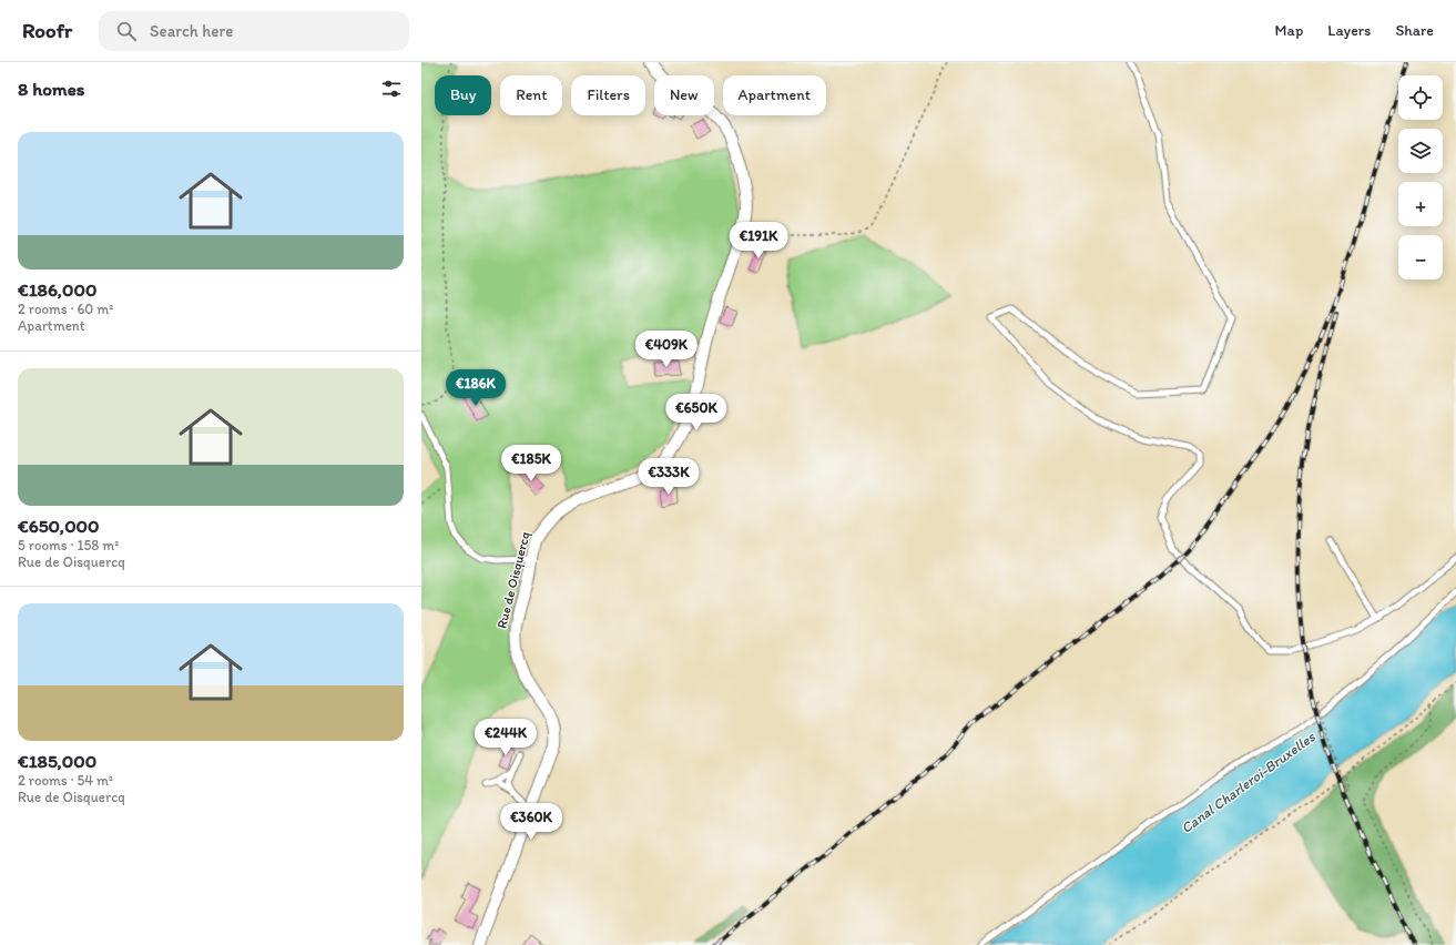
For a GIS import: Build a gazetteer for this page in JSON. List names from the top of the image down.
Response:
{
  "streets": {
    "street": ["Rue de Oisquercq"]
  },
  "water": ["Canal Charleroi-Bruxelles"],
  "page": {
    "header": "Roofr",
    "search": "Search here",
    "nav": ["Map", "Layers", "Share"],
    "heading": "8 homes",
    "map_buttons": ["+", "−"],
    "chip": [
      "Buy",
      "Rent",
      "Filters",
      "New",
      "Apartment"
    ],
    "list": [
      {
        "name": "€186,000",
        "note": "2 rooms · 60 m² · Apartment"
      },
      {
        "name": "€650,000",
        "note": "5 rooms · 158 m² · Rue de Oisquercq"
      },
      {
        "name": "€185,000",
        "note": "2 rooms · 54 m² · Rue de Oisquercq"
      }
    ],
    "price": [
      "€191K",
      "€409K",
      "€186K",
      "€650K",
      "€185K",
      "€333K",
      "€244K",
      "€360K"
    ]
  }
}
